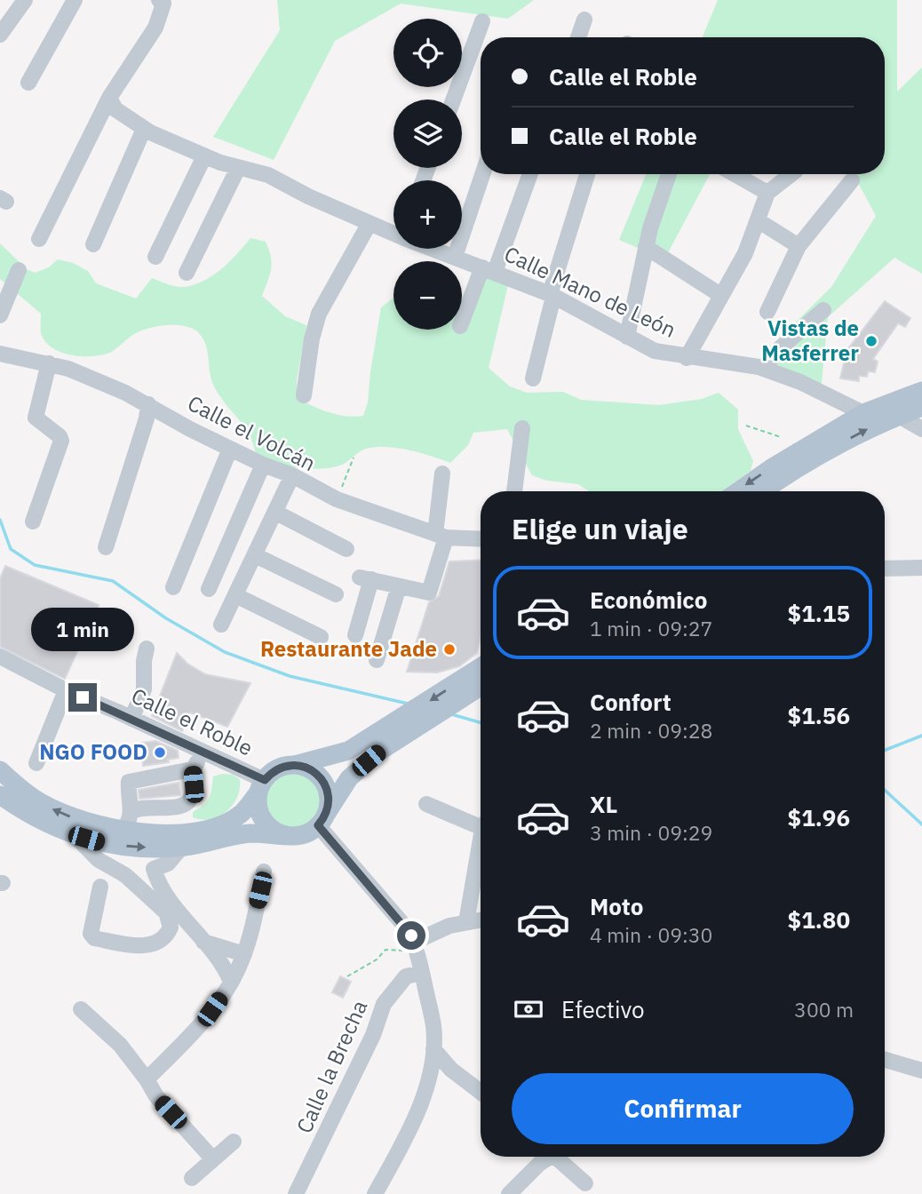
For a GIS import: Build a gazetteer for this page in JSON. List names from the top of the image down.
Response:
{
  "streets": {
    "street": [
      "Calle Mano de León",
      "Calle el Volcán",
      "Calle el Roble",
      "Calle la Brecha"
    ]
  },
  "places": ["Vistas de Masferrer", "Restaurante Jade", "NGO FOOD"],
  "page": {
    "map_buttons": ["+", "−"],
    "banner": ["Calle el Roble", "Calle el Roble"],
    "heading": "Elige un viaje",
    "list": [
      {
        "name": "Económico",
        "note": "1 min · 09:27",
        "value": "$1.15"
      },
      {
        "name": "Confort",
        "note": "2 min · 09:28",
        "value": "$1.56"
      },
      {
        "name": "XL",
        "note": "3 min · 09:29",
        "value": "$1.96"
      },
      {
        "name": "Moto",
        "note": "4 min · 09:30",
        "value": "$1.80"
      }
    ],
    "bubble": "1 min",
    "pay": ["Efectivo", "300 m"],
    "buttons": "Confirmar"
  }
}
